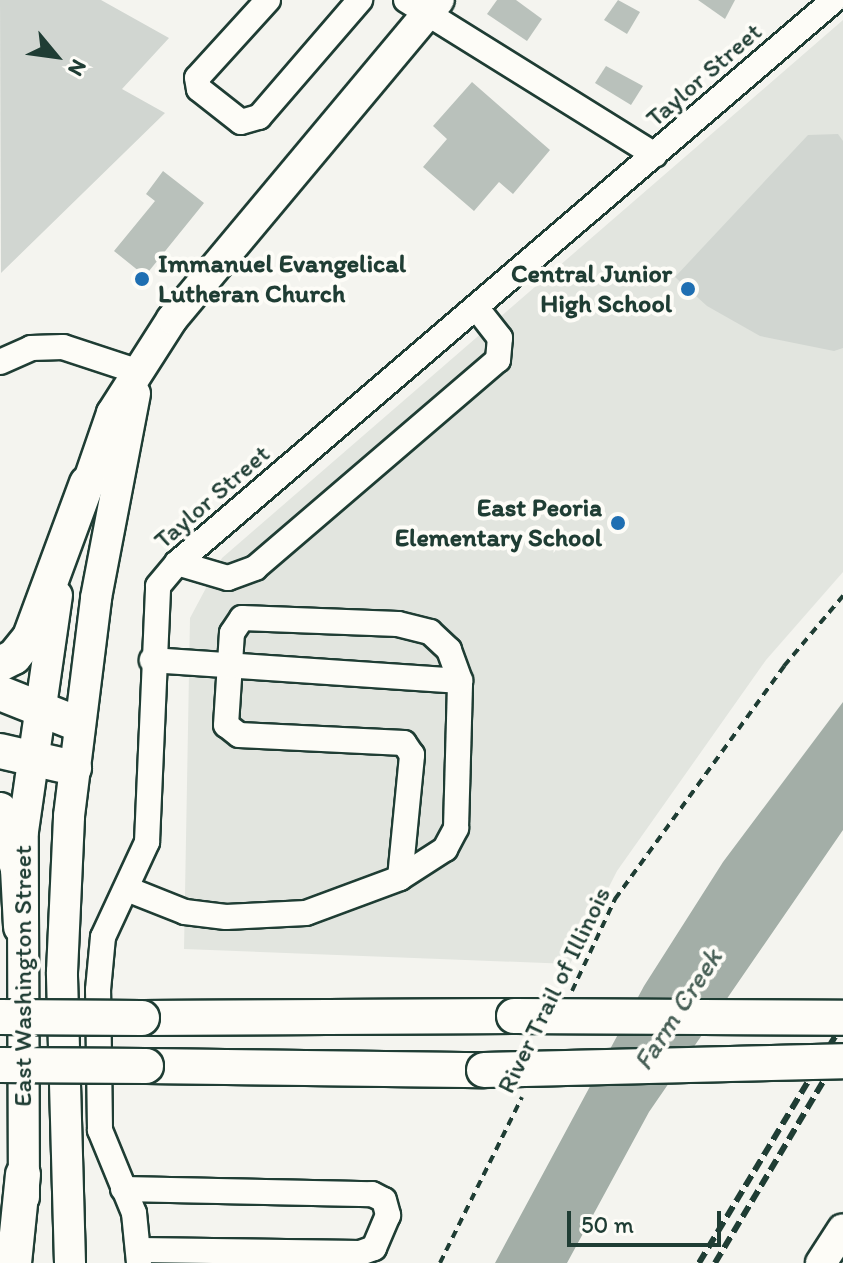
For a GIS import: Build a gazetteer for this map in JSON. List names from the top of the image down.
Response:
{
  "streets": {
    "main road": ["East Washington Street"],
    "street": ["Taylor Street"],
    "path": ["River Trail of Illinois"]
  },
  "water": ["Farm Creek"],
  "places": ["Immanuel Evangelical Lutheran Church", "Central Junior High School", "East Peoria Elementary School"],
  "scale_bar": "50 m",
  "north": "bottom right"
}
